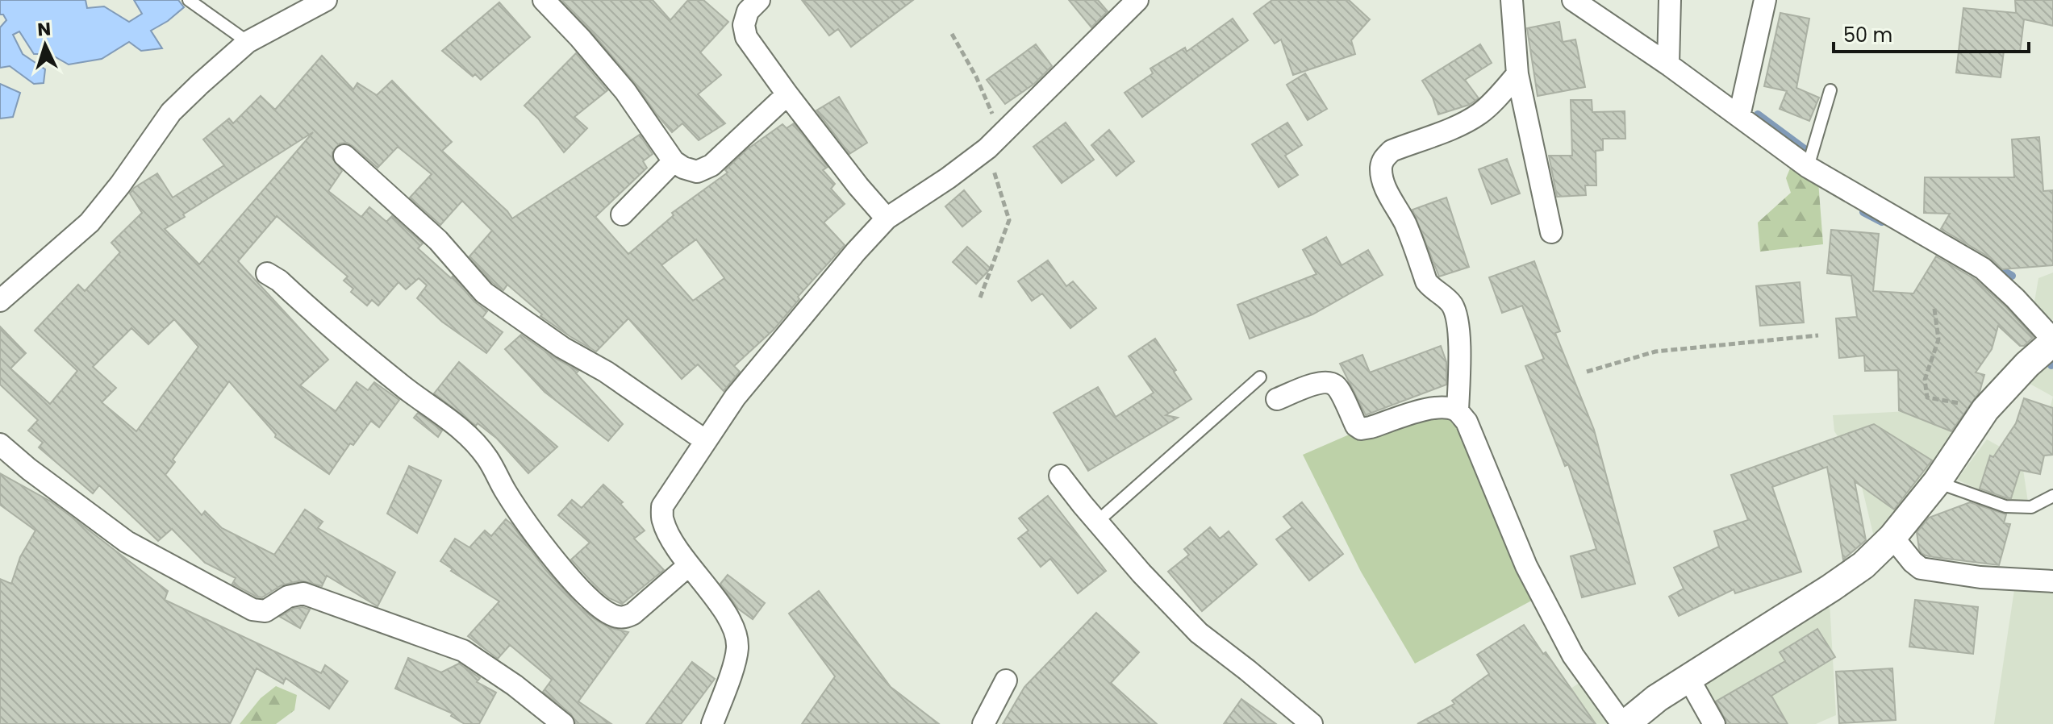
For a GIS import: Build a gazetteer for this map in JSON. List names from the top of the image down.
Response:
{
  "scale_bar": "50 m",
  "north": "top"
}
